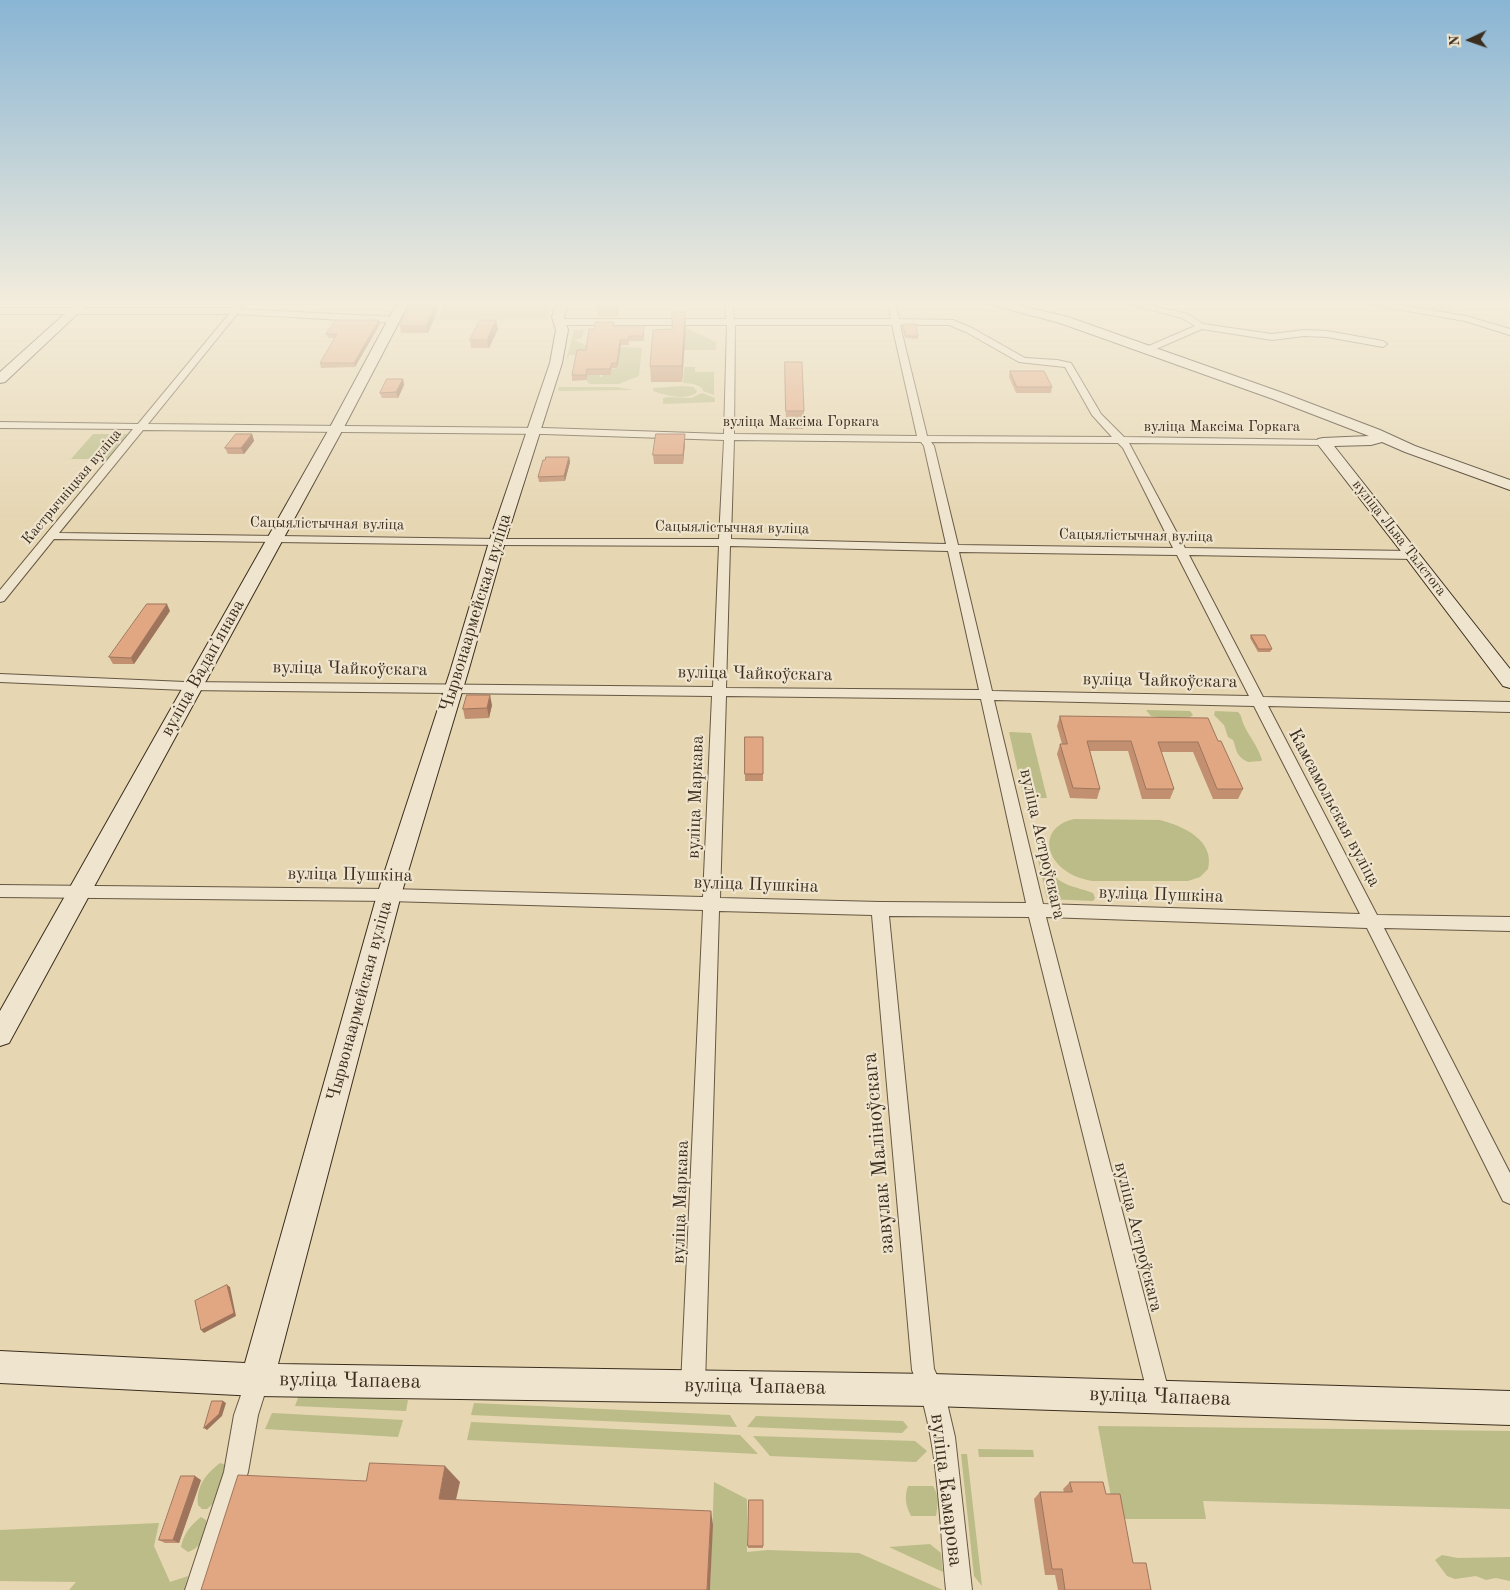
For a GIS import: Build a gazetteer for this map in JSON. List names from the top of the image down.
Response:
{
  "streets": {
    "main road": [
      "вуліца Льва Талстога",
      "Чырвонаармейская вуліца",
      "вуліца Вадапʼянава",
      "вуліца Чапаева"
    ],
    "street": [
      "вуліца Максіма Горкага",
      "Кастрычніцкая вуліца",
      "Сацыялістычная вуліца",
      "вуліца Чайкоўскага",
      "вуліца Маркава",
      "Камсамольская вуліца",
      "вуліца Астроўскага",
      "вуліца Пушкіна",
      "завулак Маліноўскага",
      "вуліца Камарова"
    ]
  },
  "crossings": [
    ["вуліца Максіма Горкага", "Кастрычніцкая вуліца"],
    ["вуліца Максіма Горкага", "вуліца Льва Талстога"],
    ["вуліца Максіма Горкага", "Чырвонаармейская вуліца"],
    ["вуліца Максіма Горкага", "вуліца Вадапʼянава"],
    ["вуліца Максіма Горкага", "вуліца Маркава"],
    ["вуліца Максіма Горкага", "Камсамольская вуліца"],
    ["вуліца Максіма Горкага", "вуліца Астроўскага"],
    ["Кастрычніцкая вуліца", "Сацыялістычная вуліца"],
    ["Сацыялістычная вуліца", "вуліца Льва Талстога"],
    ["Сацыялістычная вуліца", "Чырвонаармейская вуліца"],
    ["Сацыялістычная вуліца", "вуліца Вадапʼянава"],
    ["Сацыялістычная вуліца", "вуліца Маркава"],
    ["Сацыялістычная вуліца", "Камсамольская вуліца"],
    ["Сацыялістычная вуліца", "вуліца Астроўскага"],
    ["Чырвонаармейская вуліца", "вуліца Чайкоўскага"],
    ["Чырвонаармейская вуліца", "вуліца Пушкіна"],
    ["Чырвонаармейская вуліца", "вуліца Чапаева"],
    ["вуліца Вадапʼянава", "вуліца Чайкоўскага"],
    ["вуліца Вадапʼянава", "вуліца Пушкіна"],
    ["вуліца Чайкоўскага", "вуліца Маркава"],
    ["вуліца Чайкоўскага", "Камсамольская вуліца"],
    ["вуліца Чайкоўскага", "вуліца Астроўскага"],
    ["вуліца Маркава", "вуліца Пушкіна"],
    ["вуліца Маркава", "вуліца Чапаева"],
    ["Камсамольская вуліца", "вуліца Пушкіна"],
    ["вуліца Астроўскага", "вуліца Пушкіна"],
    ["вуліца Астроўскага", "вуліца Чапаева"],
    ["вуліца Пушкіна", "завулак Маліноўскага"],
    ["завулак Маліноўскага", "вуліца Чапаева"],
    ["завулак Маліноўскага", "вуліца Камарова"],
    ["вуліца Чапаева", "вуліца Камарова"]
  ],
  "north": "left"
}
